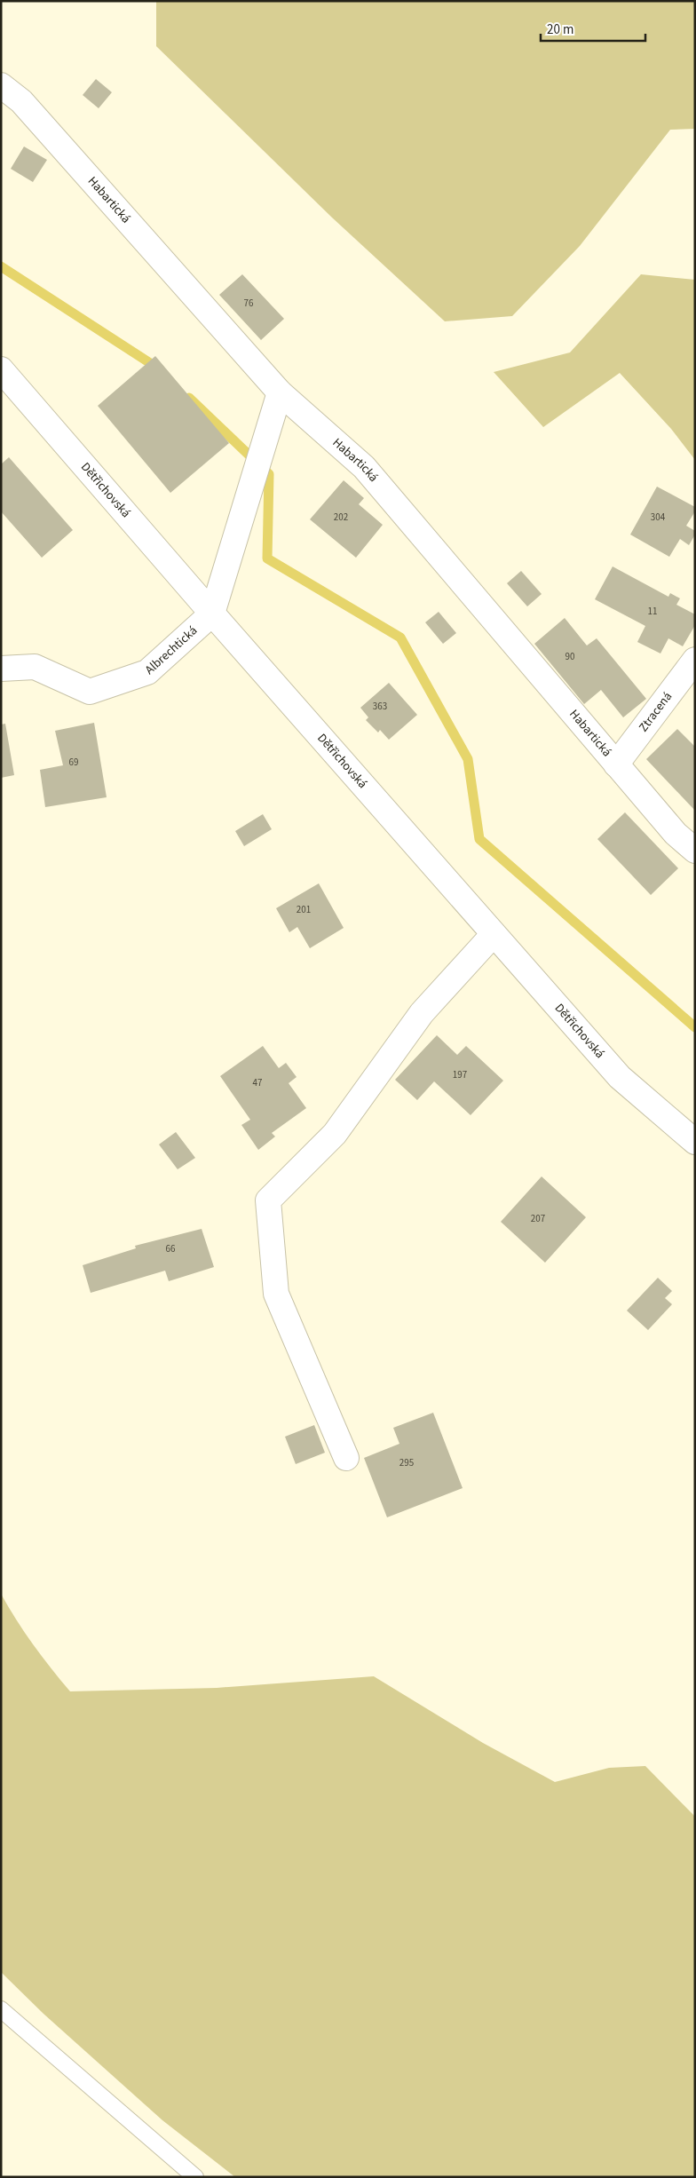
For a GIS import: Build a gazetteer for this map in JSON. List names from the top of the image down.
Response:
{
  "streets": {
    "street": [
      "Habartická",
      "Dětřichovská",
      "Albrechtická",
      "Ztracená"
    ]
  },
  "crossings": [
    ["Habartická", "Ztracená"],
    ["Dětřichovská", "Albrechtická"]
  ],
  "house_numbers": [
    "76",
    "202",
    "304",
    "11",
    "90",
    "363",
    "69",
    "201",
    "197",
    "47",
    "207",
    "66",
    "295"
  ],
  "scale_bar": "20 m"
}
